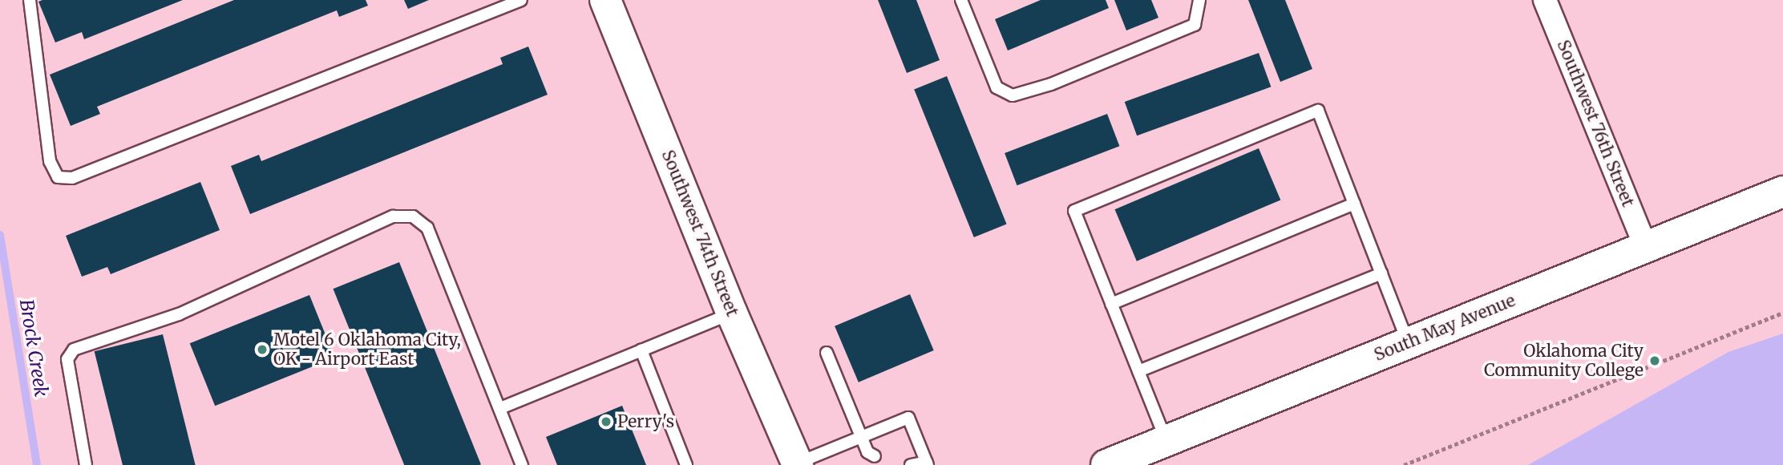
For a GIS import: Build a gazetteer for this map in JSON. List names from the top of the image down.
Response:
{
  "streets": {
    "main road": ["Southwest 74th Street", "South May Avenue"],
    "street": ["Southwest 76th Street"]
  },
  "crossings": [
    ["Southwest 76th Street", "South May Avenue"]
  ],
  "water": ["Brock Creek"],
  "places": ["Motel 6 Oklahoma City, OK - Airport East", "Oklahoma City Community College", "Perry's"]
}
